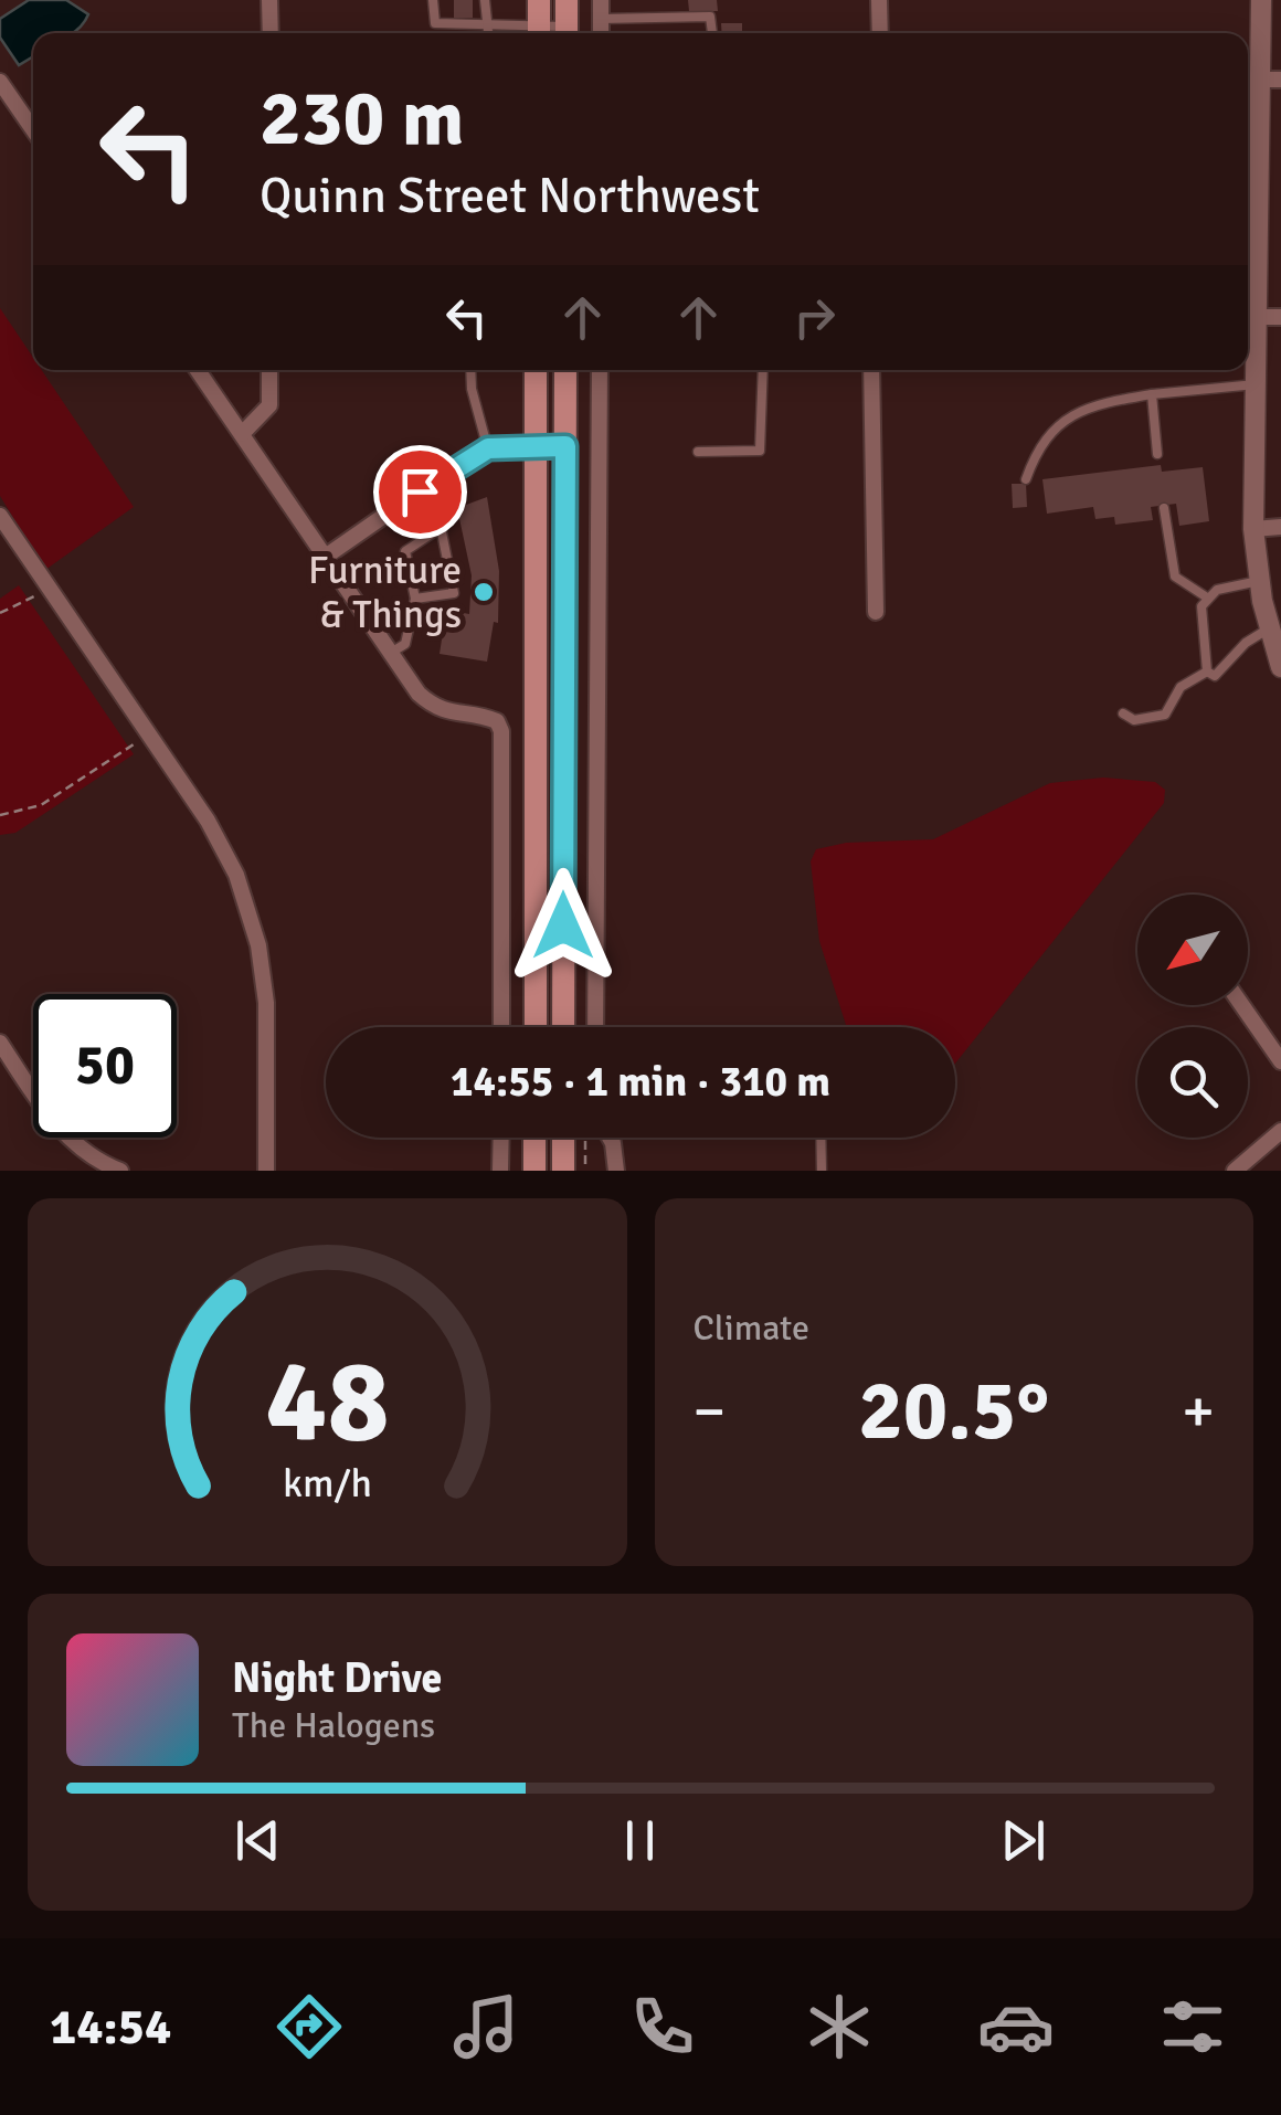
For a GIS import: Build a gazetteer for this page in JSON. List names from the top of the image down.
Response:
{
  "places": ["Furniture & Things"],
  "north": "bottom left",
  "page": {
    "turn": ["230 m", "Quinn Street Northwest"],
    "limit": "50",
    "trip": "14:55 · 1 min · 310 m",
    "tile": "Climate",
    "heat": ["−", "20.5°", "+"],
    "song": ["Night Drive", "The Halogens"],
    "tabs": "14:54",
    "gauge": ["48", "km/h"]
  }
}
